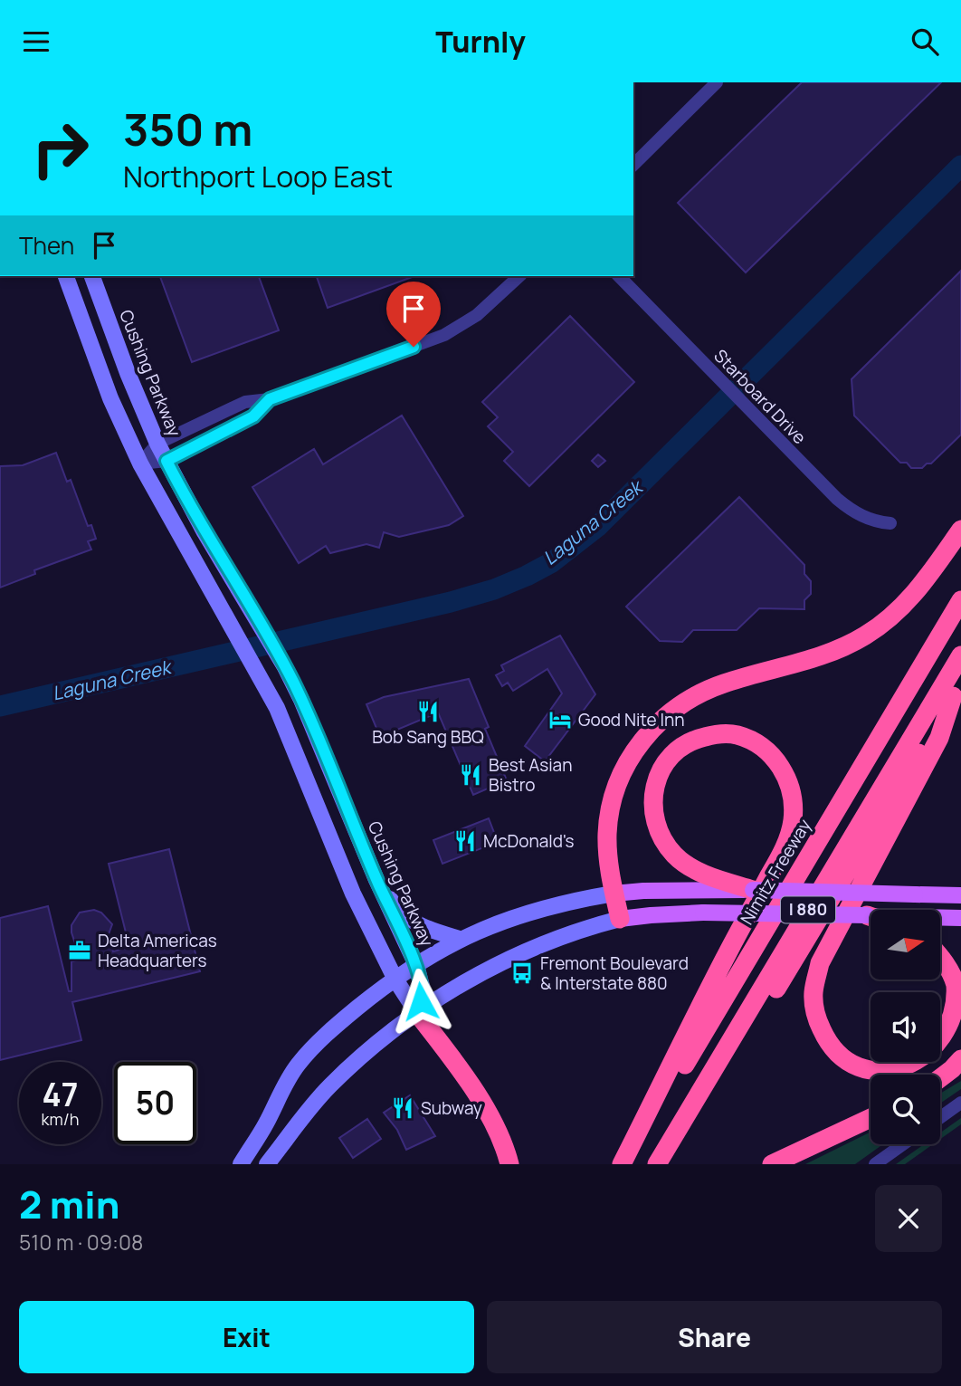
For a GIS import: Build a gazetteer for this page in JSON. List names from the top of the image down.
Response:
{
  "streets": {
    "highway": ["Nimitz Freeway", "I 880"],
    "main road": ["Cushing Parkway"],
    "street": ["Starboard Drive"]
  },
  "water": ["Laguna Creek"],
  "places": {
    "restaurant": [
      "Bob Sang BBQ",
      "Best Asian Bistro",
      "McDonald's",
      "Subway"
    ],
    "hotel": ["Good Nite Inn"],
    "office": ["Delta Americas Headquarters"],
    "bus stop": ["Fremont Boulevard & Interstate 880"]
  },
  "north": "right",
  "page": {
    "header": "Turnly",
    "turn": ["350 m", "Northport Loop East"],
    "then": "Then",
    "speed": "47 km/h",
    "limit": "50",
    "heading": ["2 min", "510 m · 09:08"],
    "buttons": ["Exit", "Share"]
  }
}
